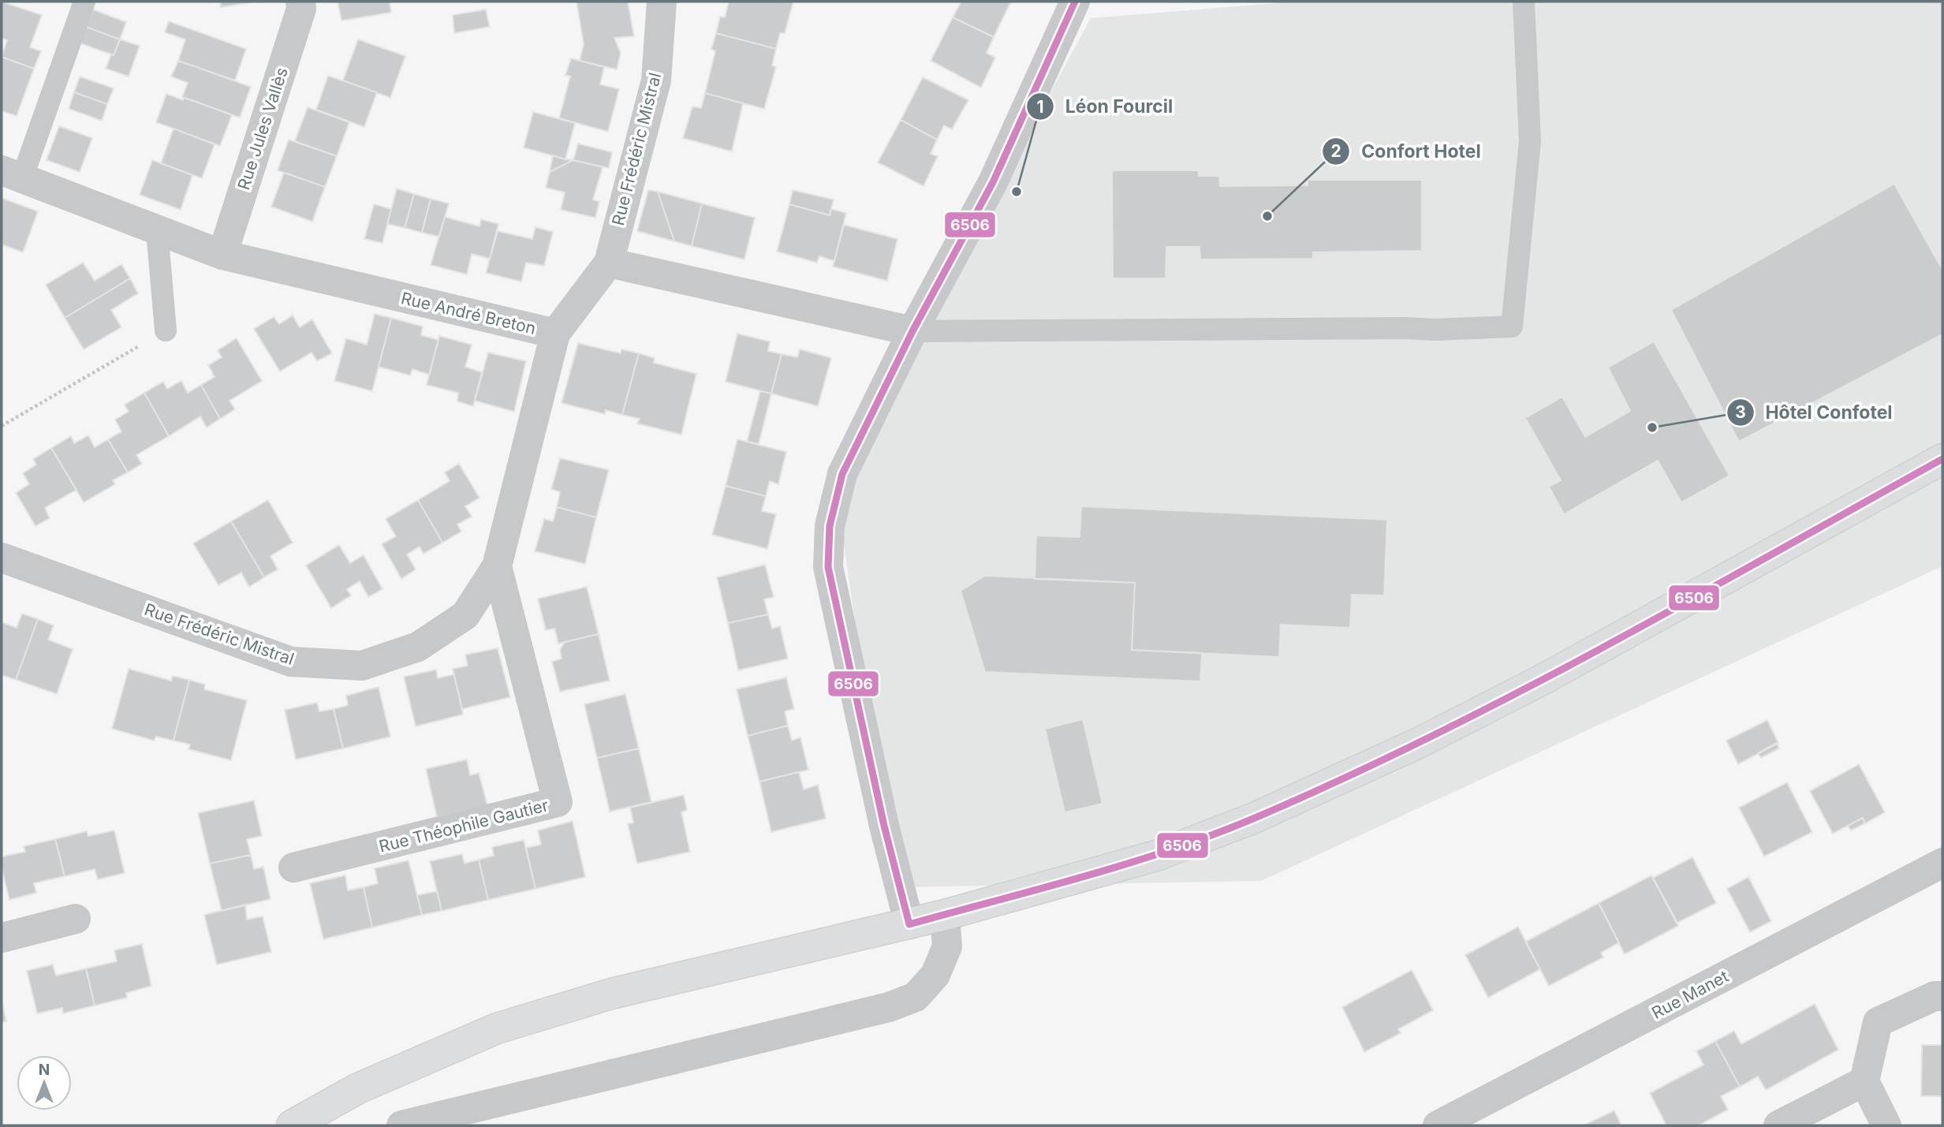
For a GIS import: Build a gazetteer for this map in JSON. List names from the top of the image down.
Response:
{
  "streets": {
    "street": [
      "Rue Jules Vallès",
      "Rue Frédéric Mistral",
      "Rue André Breton",
      "Rue Théophile Gautier",
      "Rue Manet"
    ]
  },
  "crossings": [
    ["Rue Jules Vallès", "Rue André Breton"],
    ["Rue Frédéric Mistral", "Rue André Breton"],
    ["Rue Frédéric Mistral", "Rue Théophile Gautier"]
  ],
  "places": ["Léon Fourcil", "Confort Hotel", "Hôtel Confotel"],
  "lines": ["transit line 6506"],
  "north": "top"
}
